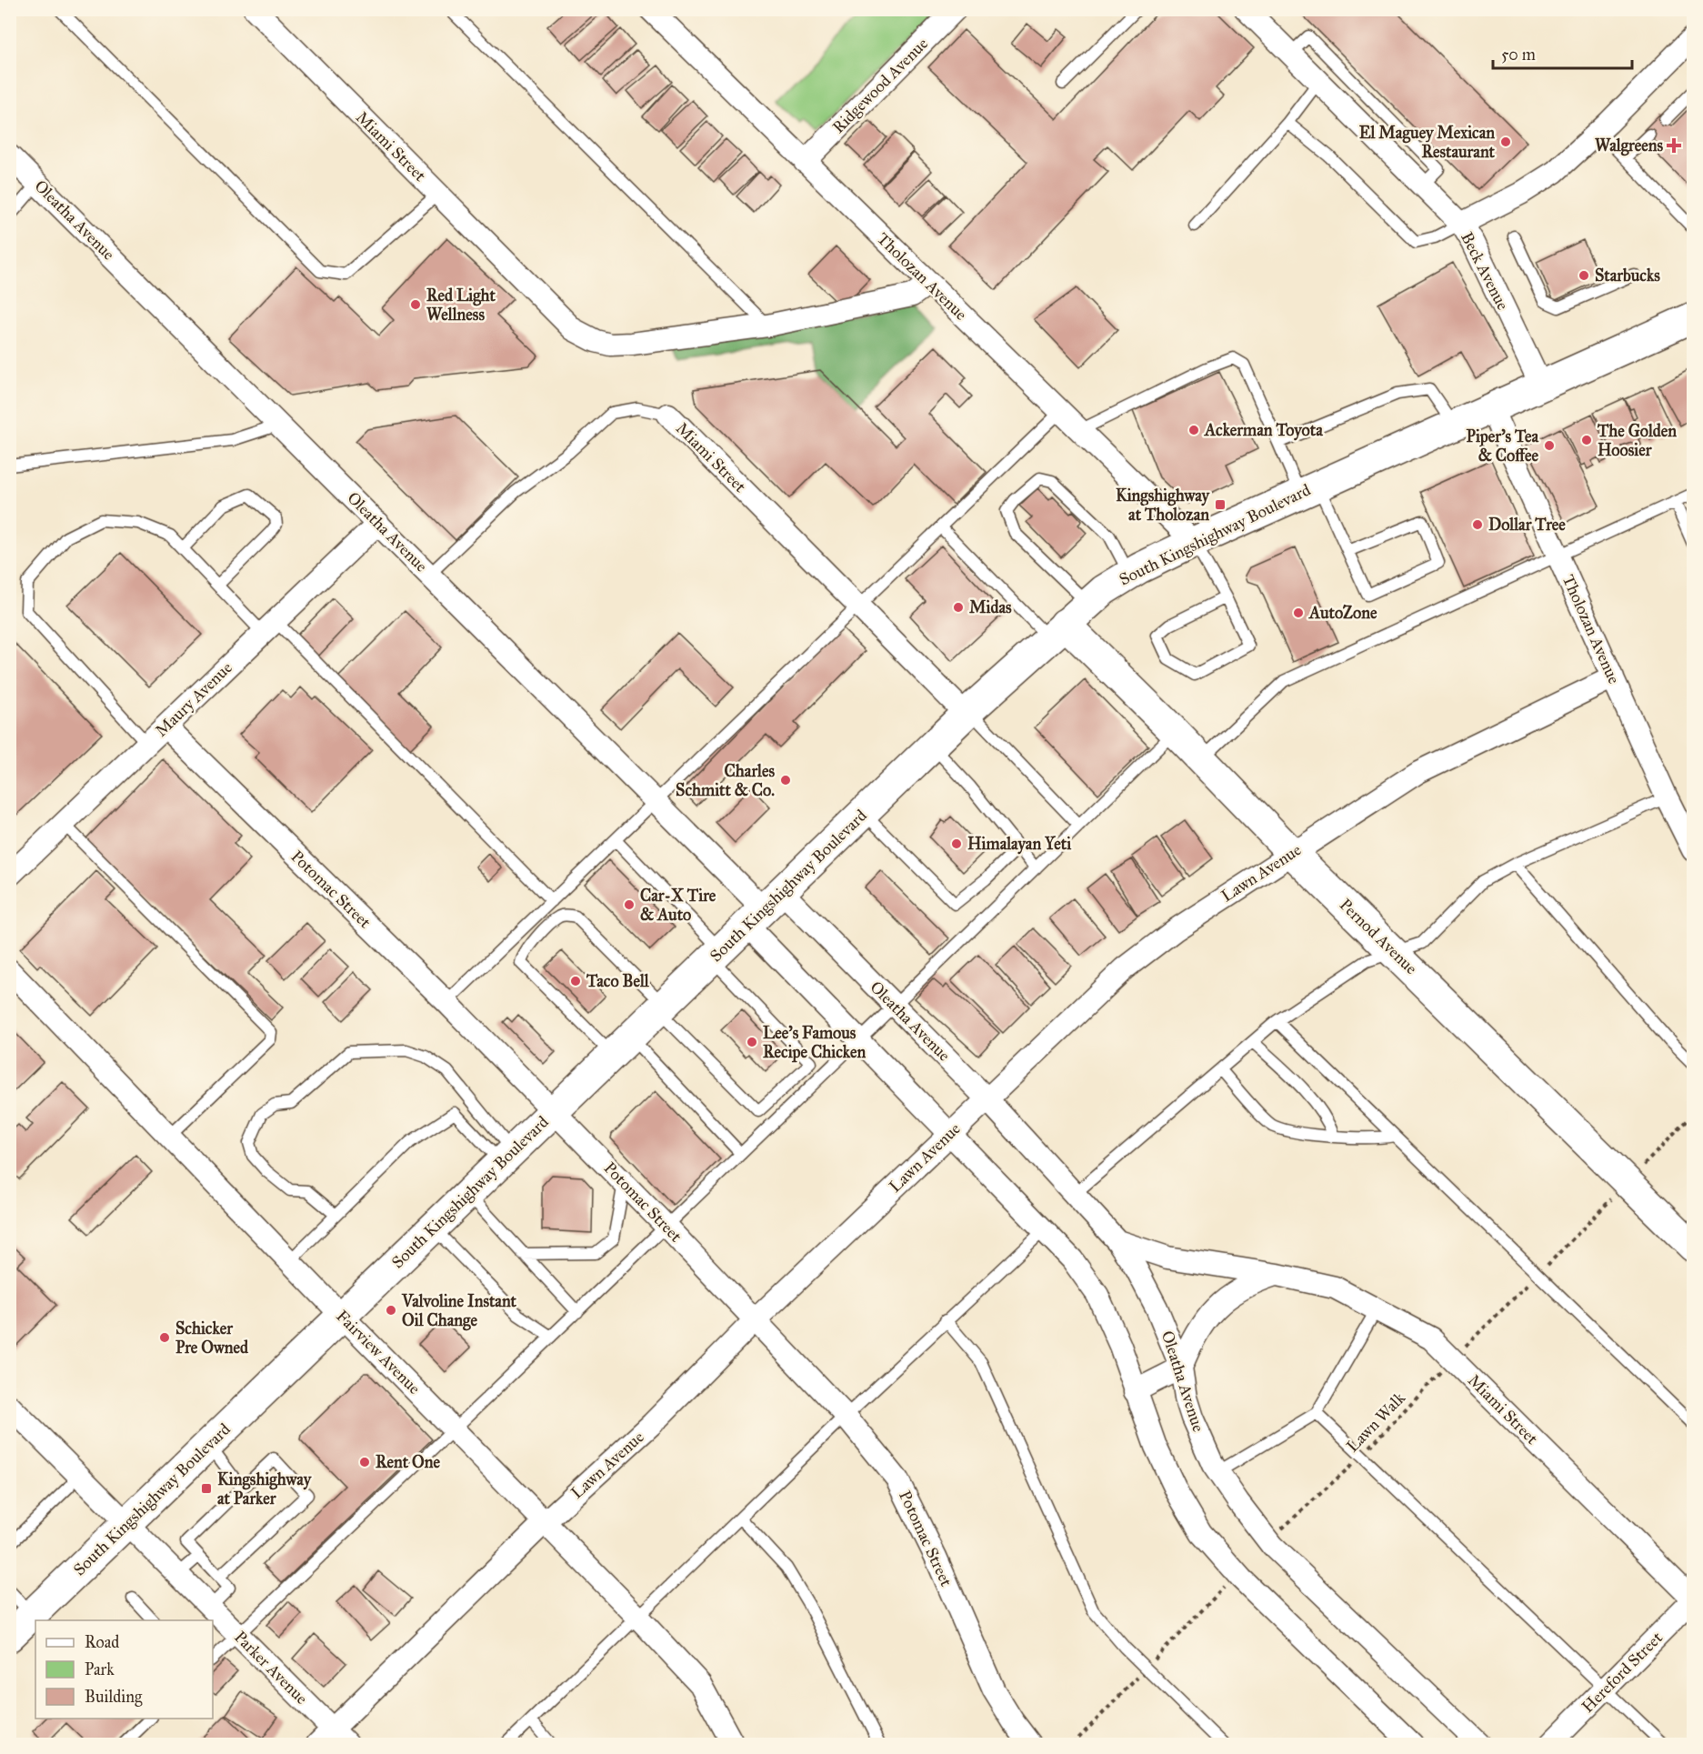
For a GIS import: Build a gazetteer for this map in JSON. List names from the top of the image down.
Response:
{
  "streets": {
    "main road": ["South Kingshighway Boulevard", "Pernod Avenue"],
    "street": [
      "Ridgewood Avenue",
      "Miami Street",
      "Oleatha Avenue",
      "Beck Avenue",
      "Tholozan Avenue",
      "Maury Avenue",
      "Lawn Avenue",
      "Potomac Street",
      "Fairview Avenue",
      "Parker Avenue",
      "Hereford Street"
    ],
    "path": ["Lawn Walk"]
  },
  "crossings": [
    ["Ridgewood Avenue", "Tholozan Avenue"],
    ["Miami Street", "Oleatha Avenue"],
    ["Miami Street", "Tholozan Avenue"],
    ["Miami Street", "South Kingshighway Boulevard"],
    ["Miami Street", "Lawn Walk"],
    ["Miami Street", "Hereford Street"],
    ["Oleatha Avenue", "South Kingshighway Boulevard"],
    ["Oleatha Avenue", "Maury Avenue"],
    ["Oleatha Avenue", "Lawn Avenue"],
    ["Oleatha Avenue", "Lawn Walk"],
    ["Beck Avenue", "South Kingshighway Boulevard"],
    ["Tholozan Avenue", "South Kingshighway Boulevard"],
    ["Tholozan Avenue", "Lawn Avenue"],
    ["South Kingshighway Boulevard", "Potomac Street"],
    ["South Kingshighway Boulevard", "Pernod Avenue"],
    ["South Kingshighway Boulevard", "Fairview Avenue"],
    ["South Kingshighway Boulevard", "Parker Avenue"],
    ["Maury Avenue", "Potomac Street"],
    ["Lawn Avenue", "Potomac Street"],
    ["Lawn Avenue", "Pernod Avenue"],
    ["Lawn Avenue", "Fairview Avenue"],
    ["Lawn Avenue", "Parker Avenue"],
    ["Pernod Avenue", "Lawn Walk"]
  ],
  "places": {
    "other": [
      "El Maguey Mexican Restaurant",
      "Starbucks",
      "Red Light Wellness",
      "Ackerman Toyota",
      "The Golden Hoosier",
      "Piper’s Tea & Coffee",
      "Dollar Tree",
      "Midas",
      "AutoZone",
      "Charles Schmitt & Co.",
      "Himalayan Yeti",
      "Car-X Tire & Auto",
      "Taco Bell",
      "Lee's Famous Recipe Chicken",
      "Valvoline Instant Oil Change",
      "Schicker Pre Owned",
      "Rent One"
    ],
    "health": ["Walgreens"],
    "transit": ["Kingshighway at Tholozan", "Kingshighway at Parker"]
  },
  "legend": ["Road", "Park", "Building"],
  "scale_bar": "50 m"
}
